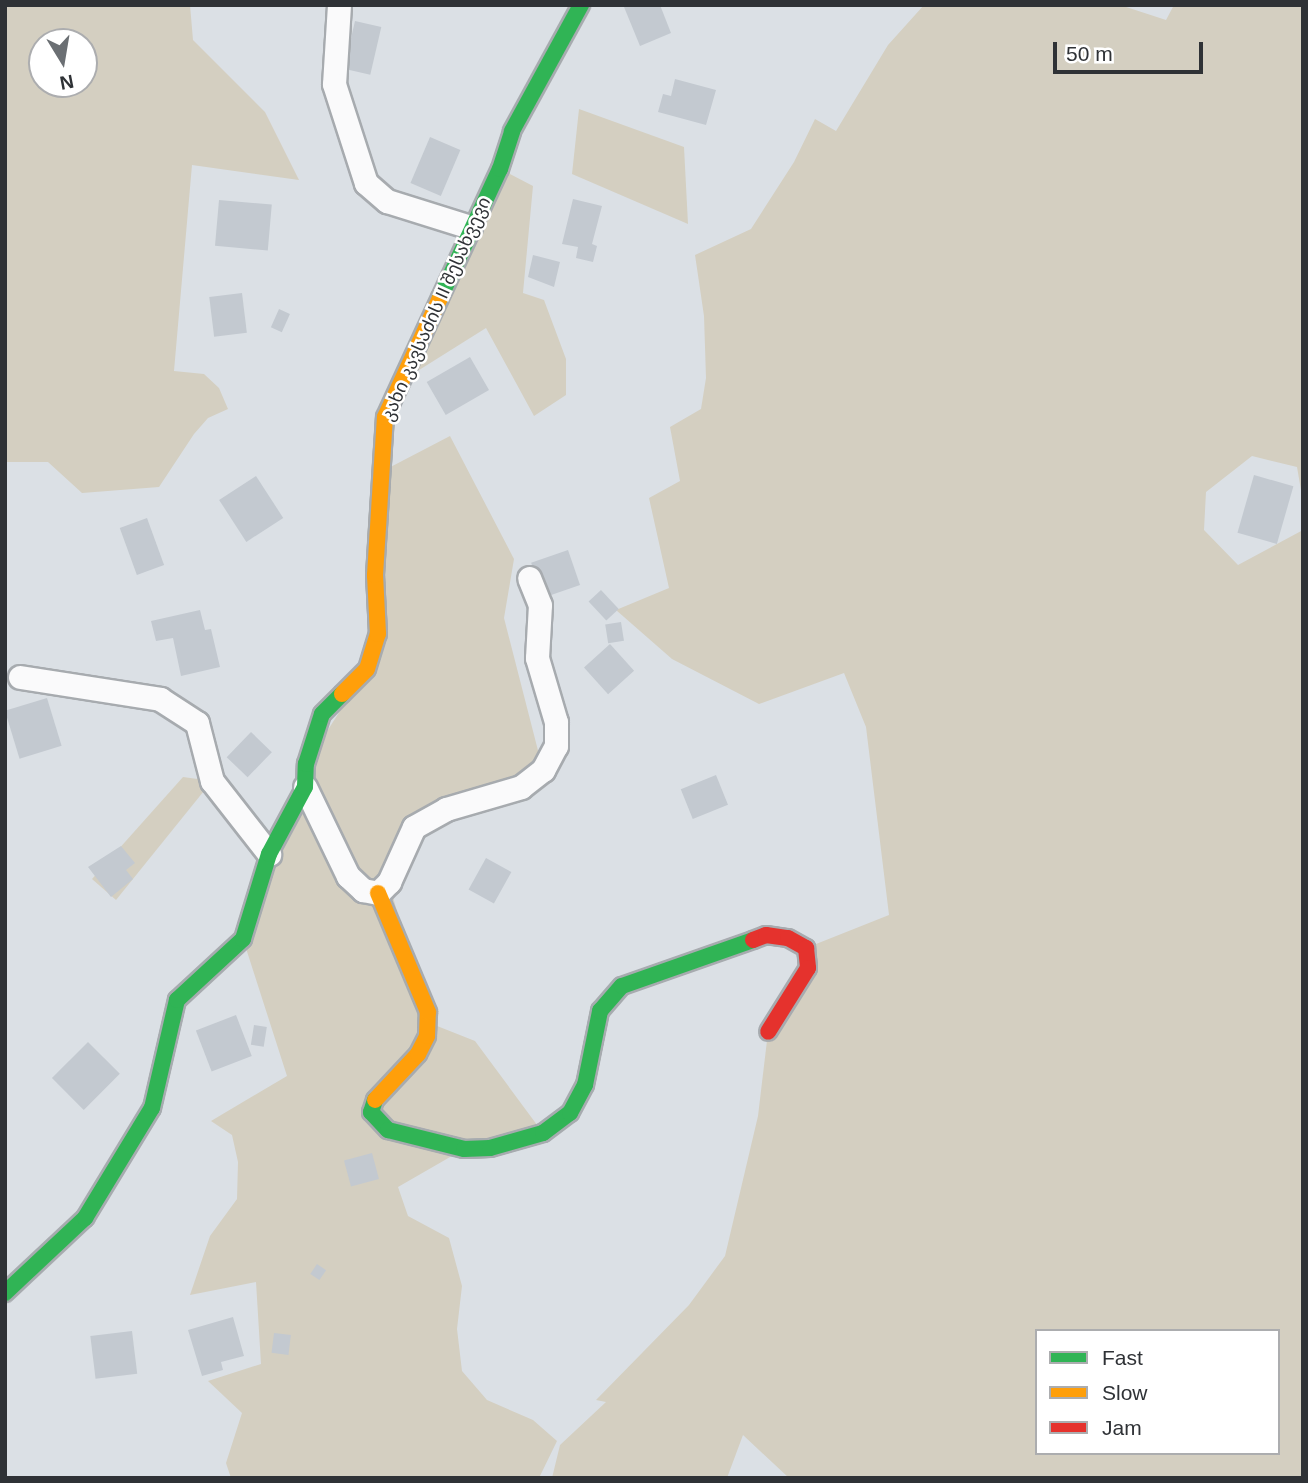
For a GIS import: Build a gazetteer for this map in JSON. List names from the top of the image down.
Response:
{
  "streets": {
    "street": ["კახი კავსაძის II შესახვევი"]
  },
  "legend": ["Fast", "Slow", "Jam"],
  "scale_bar": "50 m",
  "north": "bottom"
}
